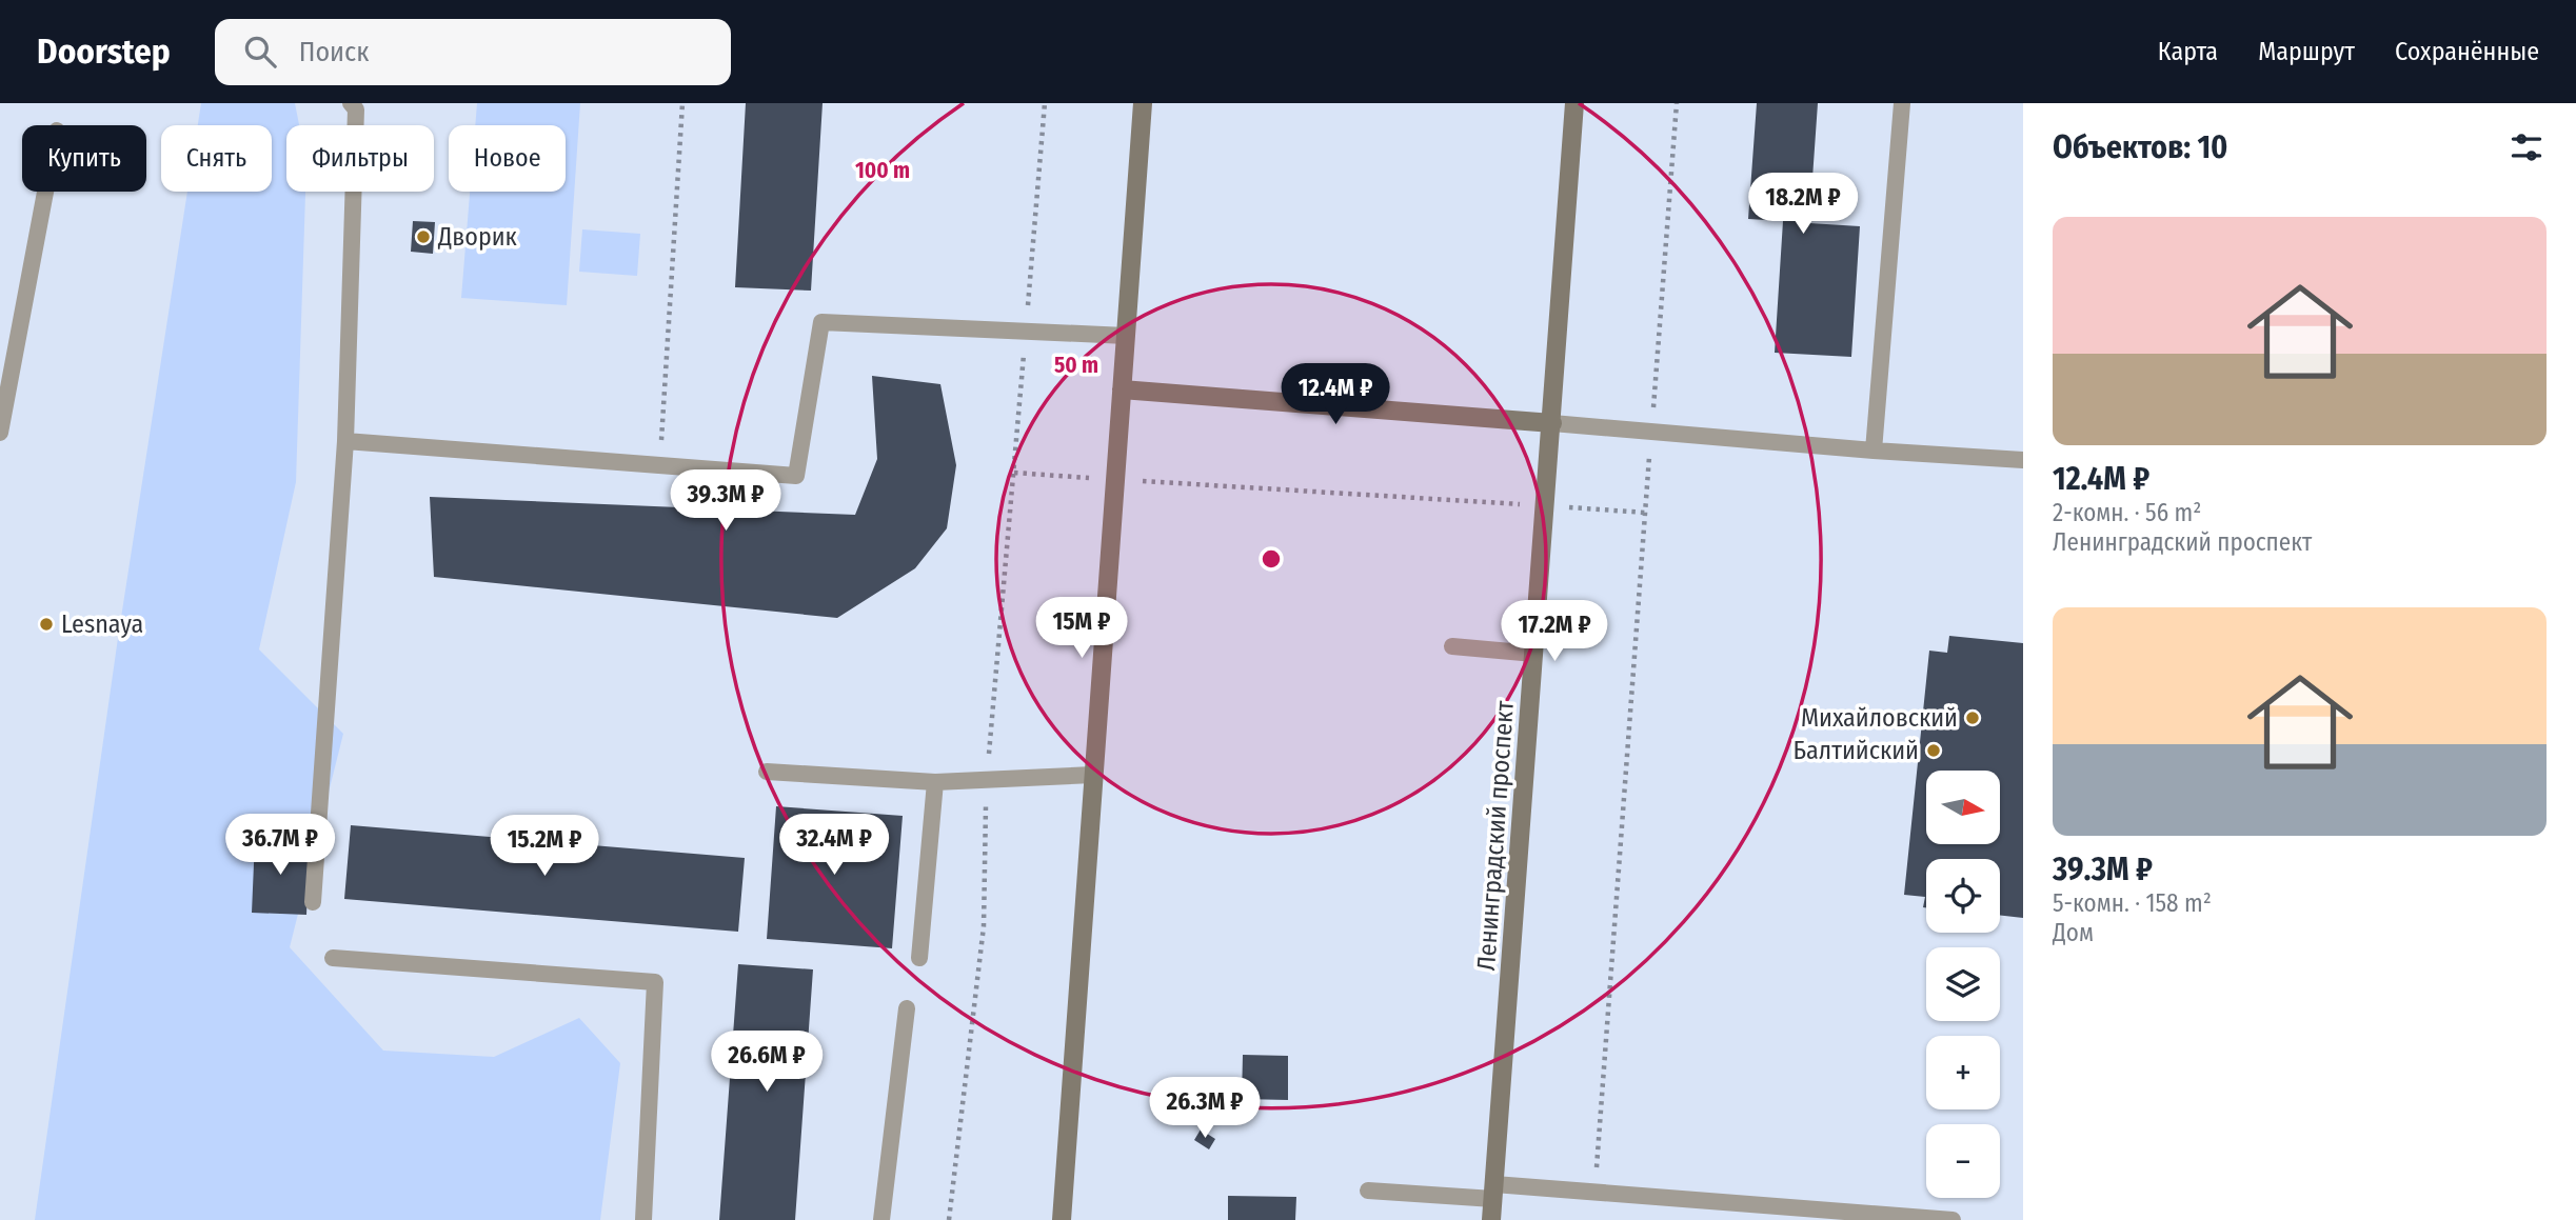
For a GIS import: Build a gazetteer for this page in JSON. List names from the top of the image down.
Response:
{
  "streets": {
    "main road": ["Ленинградский проспект"]
  },
  "places": [
    "Дворик",
    "Lesnaya",
    "Михайловский",
    "Балтийский"
  ],
  "north": "right",
  "page": {
    "header": "Doorstep",
    "search": "Поиск",
    "nav": ["Карта", "Маршрут", "Сохранённые"],
    "heading": "Объектов: 10",
    "chip": [
      "Купить",
      "Снять",
      "Фильтры",
      "Новое"
    ],
    "price": [
      "18.2M ₽",
      "12.4M ₽",
      "39.3M ₽",
      "15M ₽",
      "17.2M ₽",
      "36.7M ₽",
      "32.4M ₽",
      "15.2M ₽",
      "26.6M ₽",
      "26.3M ₽"
    ],
    "list": [
      {
        "name": "12.4M ₽",
        "note": "2-комн. · 56 m² · Ленинградский проспект"
      },
      {
        "name": "39.3M ₽",
        "note": "5-комн. · 158 m² · Дом"
      }
    ],
    "map_buttons": ["+", "−"]
  },
  "rings": ["100 m", "50 m"]
}
